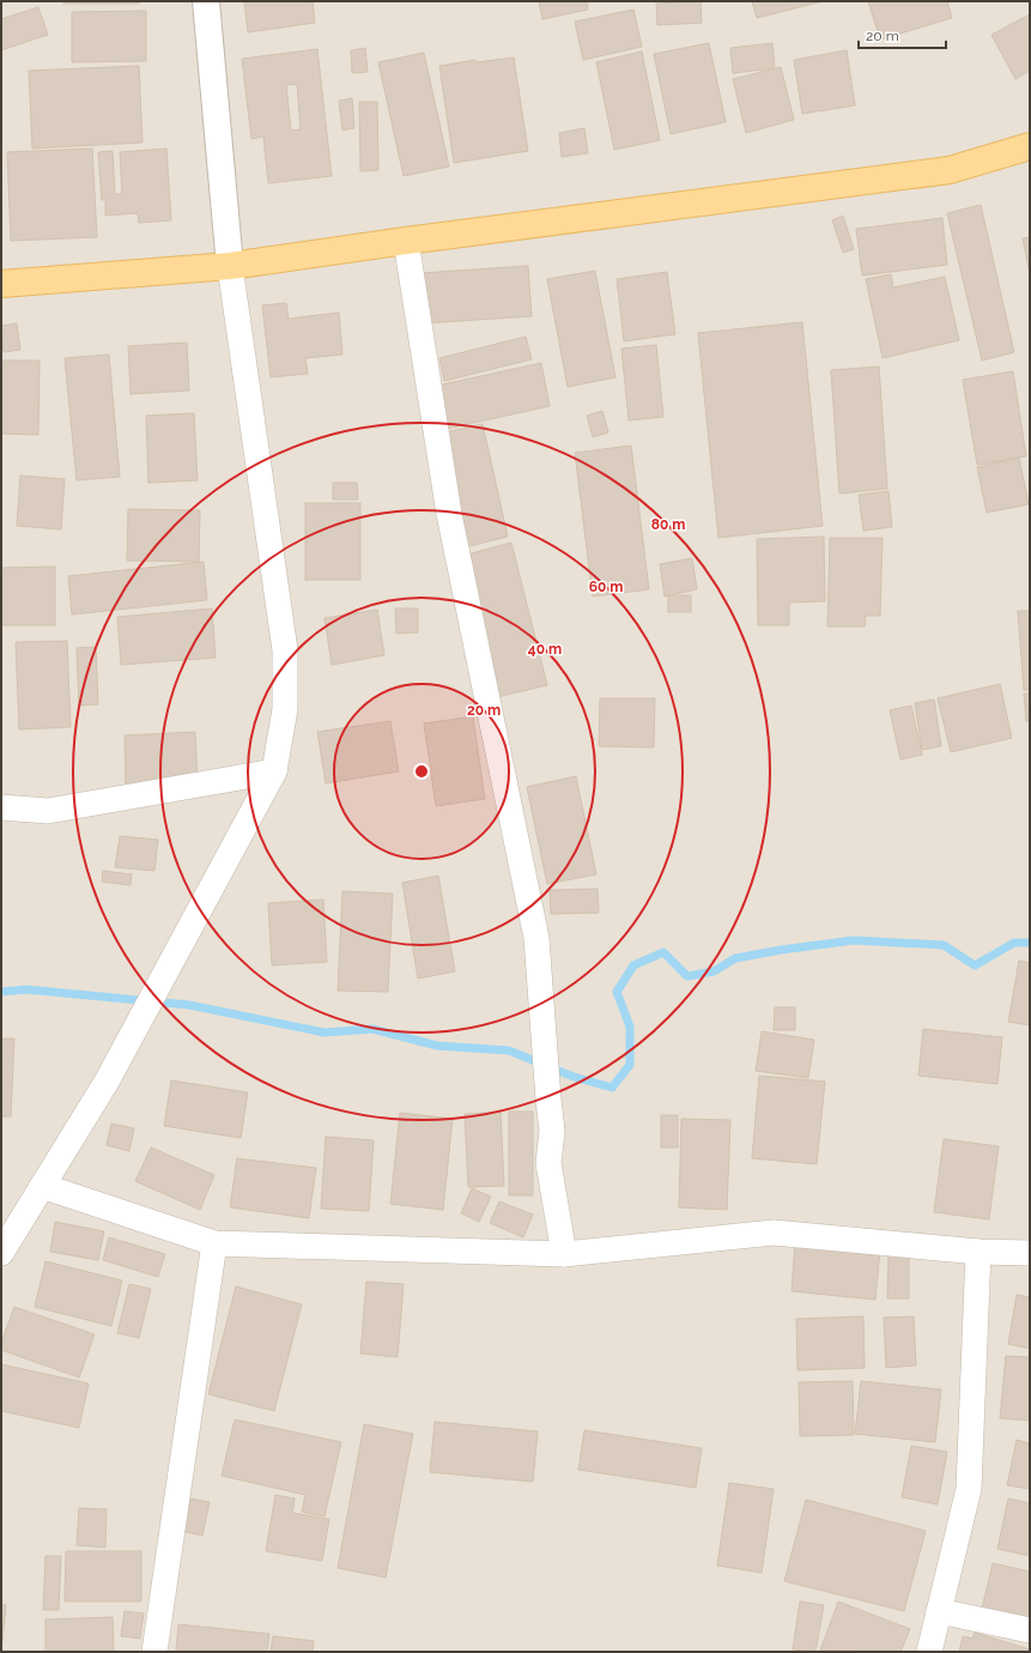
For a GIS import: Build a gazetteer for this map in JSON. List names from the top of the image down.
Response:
{
  "scale_bar": "20 m",
  "rings": [
    "80 m",
    "60 m",
    "40 m",
    "20 m"
  ]
}
